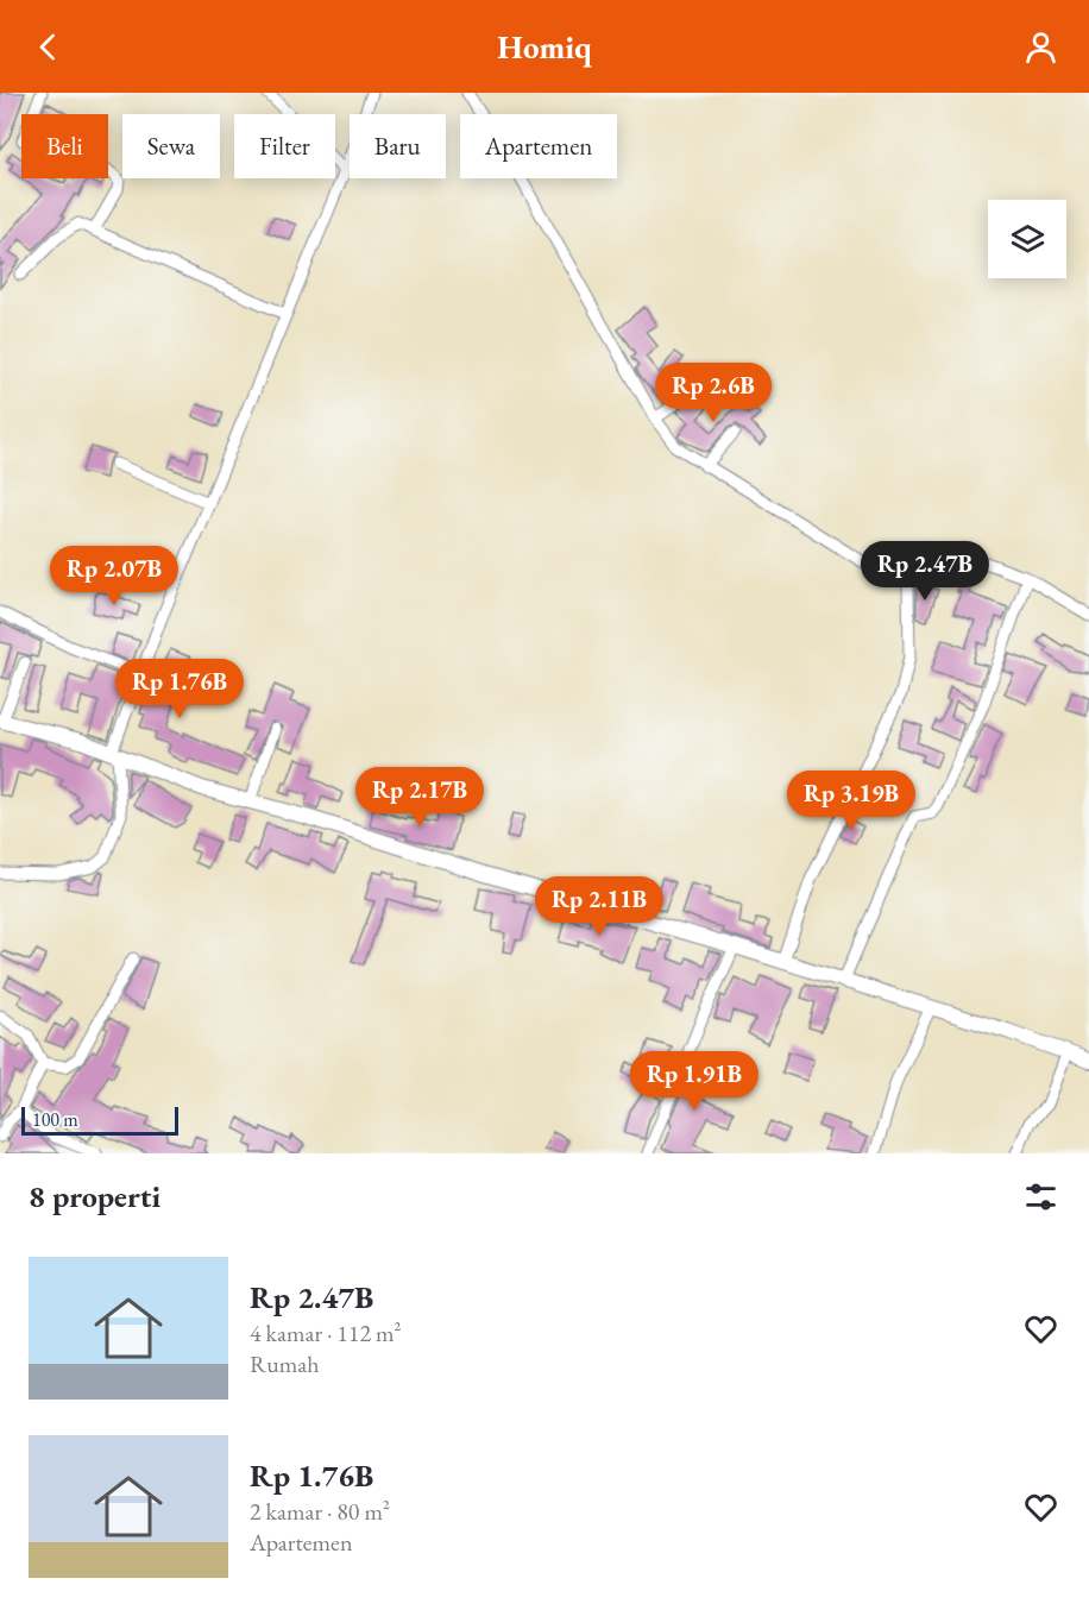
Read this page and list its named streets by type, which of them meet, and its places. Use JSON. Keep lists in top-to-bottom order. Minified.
{"scale_bar":"100 m","page":{"header":"Homiq","chip":["Beli","Sewa","Filter","Baru","Apartemen"],"price":["Rp 2.6B","Rp 2.47B","Rp 2.07B","Rp 1.76B","Rp 2.17B","Rp 3.19B","Rp 2.11B","Rp 1.91B"],"scale":"100 m","heading":"8 properti","list":[{"name":"Rp 2.47B","note":"4 kamar · 112 m² · Rumah"},{"name":"Rp 1.76B","note":"2 kamar · 80 m² · Apartemen"}]}}
